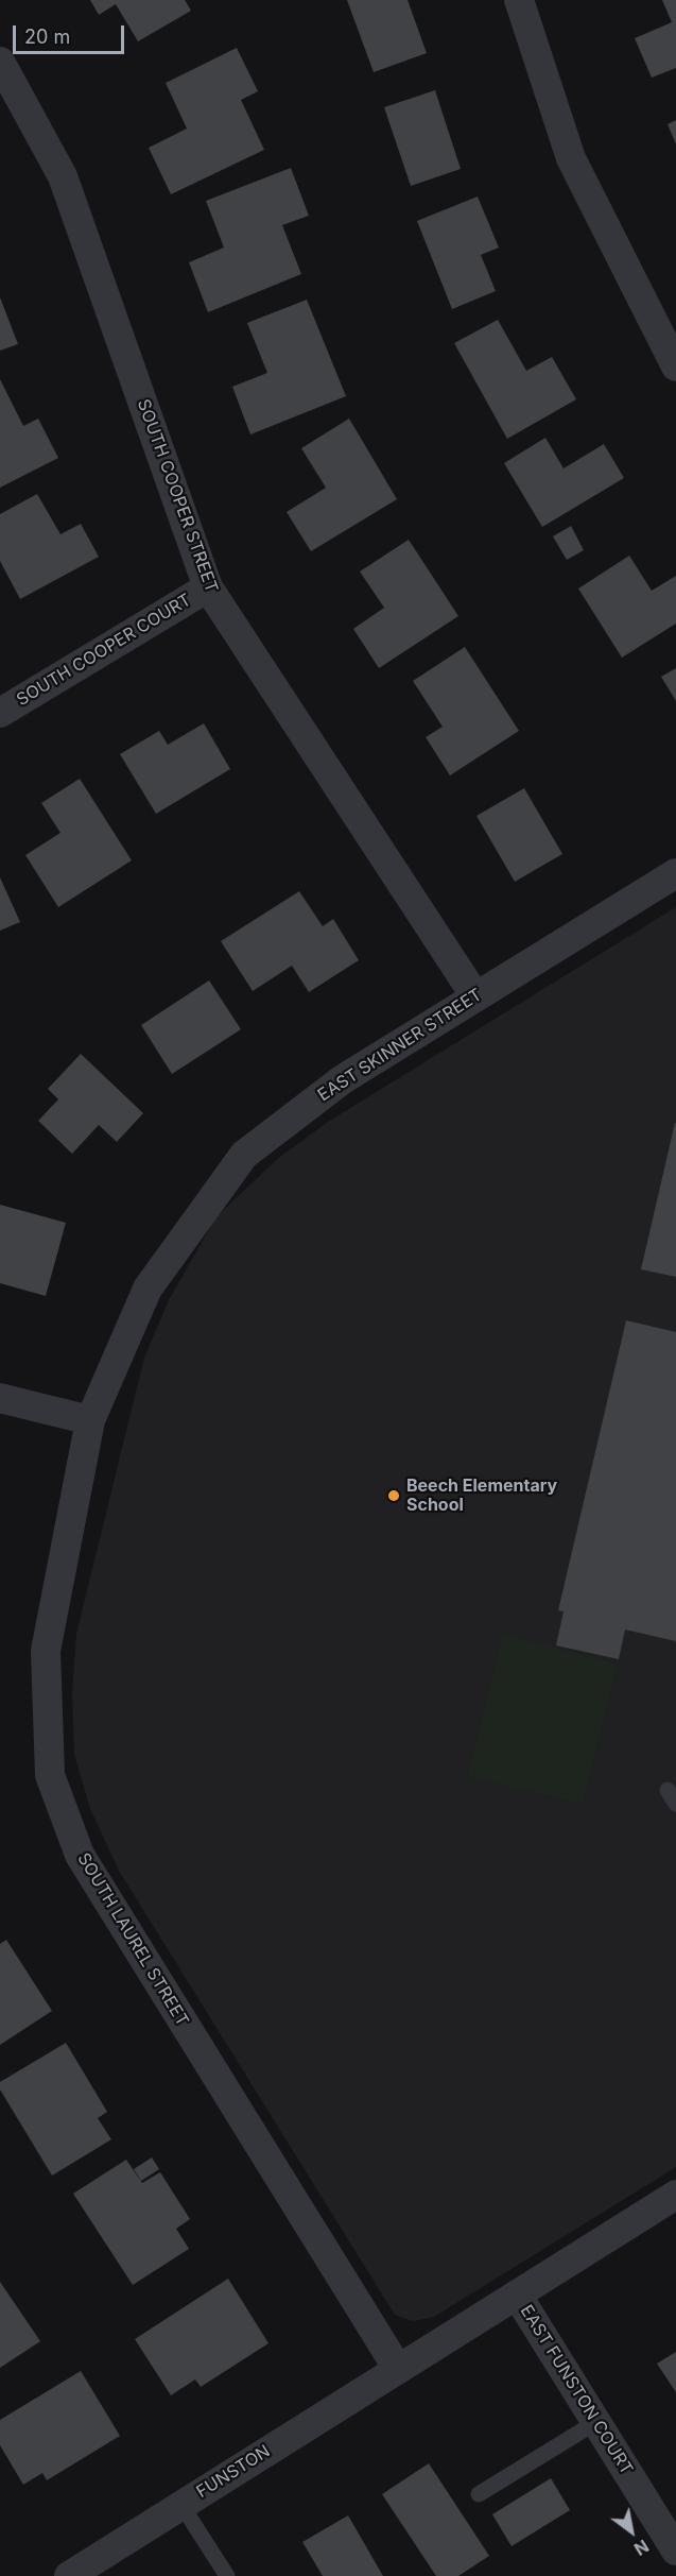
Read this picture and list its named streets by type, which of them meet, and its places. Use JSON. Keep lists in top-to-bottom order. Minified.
{"streets":{"street":["SOUTH COOPER STREET","SOUTH COOPER COURT","EAST SKINNER STREET","SOUTH LAUREL STREET","EAST FUNSTON COURT","FUNSTON"]},"crossings":[["SOUTH COOPER STREET","SOUTH COOPER COURT"],["SOUTH COOPER STREET","EAST SKINNER STREET"],["EAST SKINNER STREET","SOUTH LAUREL STREET"],["SOUTH LAUREL STREET","FUNSTON"],["EAST FUNSTON COURT","FUNSTON"]],"places":["Beech Elementary School"],"scale_bar":"20 m","north":"bottom right"}
